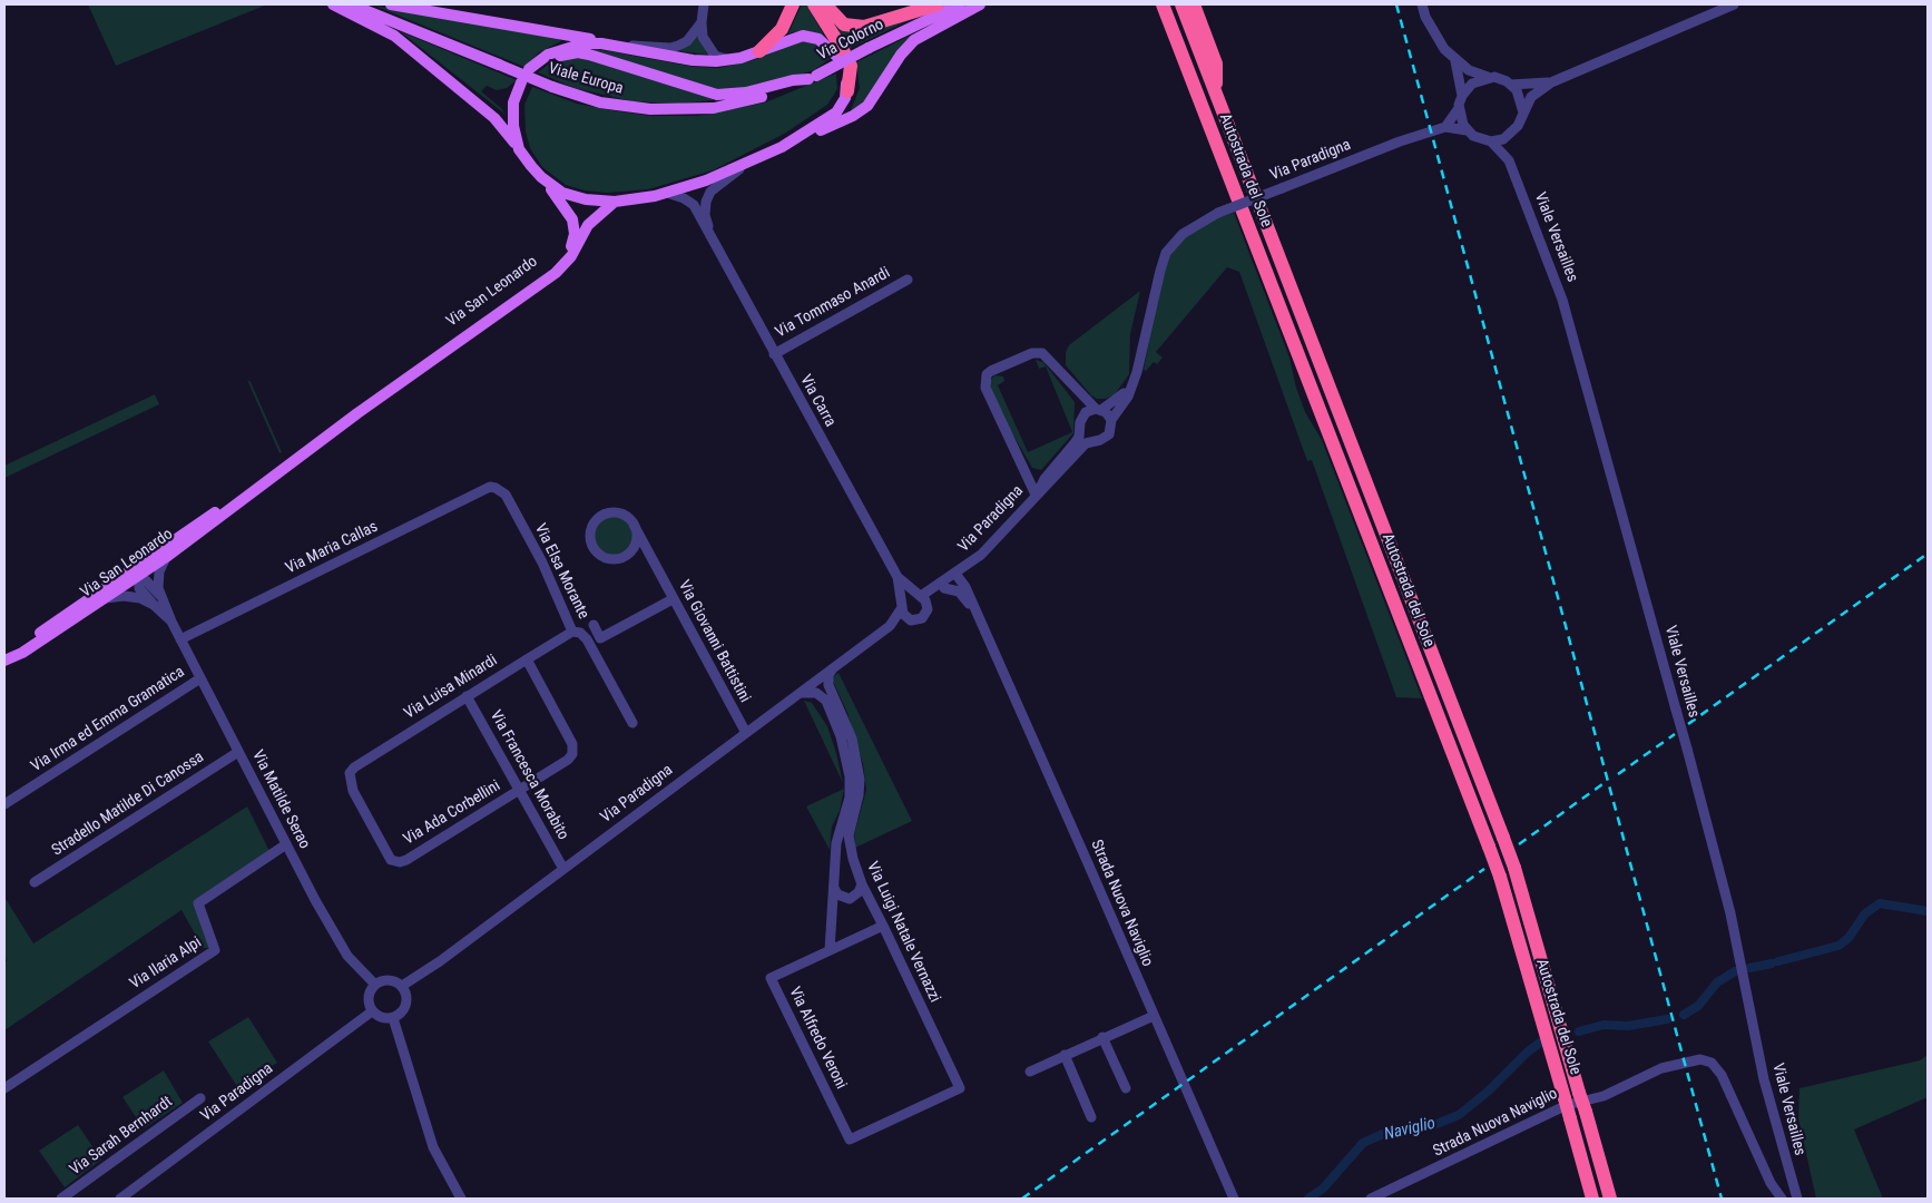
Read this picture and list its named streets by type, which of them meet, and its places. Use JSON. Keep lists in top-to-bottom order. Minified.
{"streets":{"highway":["Autostrada del Sole"],"main road":["Via Colorno","Viale Europa","Via San Leonardo"],"street":["Via Paradigna","Viale Versailles","Via Tommaso Anardi","Via Carra","Via Maria Callas","Via Elsa Morante","Via Giovanni Battistini","Via Luisa Minardi","Via Irma ed Emma Gramatica","Via Francesca Morabito","Via Matilde Serao","Stradello Matilde Di Canossa","Via Ada Corbellini","Strada Nuova Naviglio","Via Luigi Natale Vernazzi","Via Ilaria Alpi","Via Alfredo Veroni","Via Sarah Bernhardt"]},"crossings":[["Via Colorno","Viale Europa"],["Via Paradigna","Viale Versailles"],["Via Paradigna","Via Giovanni Battistini"],["Via Paradigna","Via Francesca Morabito"],["Via Paradigna","Via Matilde Serao"],["Via Paradigna","Strada Nuova Naviglio"],["Via Paradigna","Via Luigi Natale Vernazzi"],["Via San Leonardo","Via Matilde Serao"],["Via Tommaso Anardi","Via Carra"],["Via Maria Callas","Via Elsa Morante"],["Via Maria Callas","Via Matilde Serao"],["Via Elsa Morante","Via Luisa Minardi"],["Via Luisa Minardi","Via Francesca Morabito"],["Via Luisa Minardi","Via Ada Corbellini"],["Via Irma ed Emma Gramatica","Via Matilde Serao"],["Via Francesca Morabito","Via Ada Corbellini"],["Via Matilde Serao","Stradello Matilde Di Canossa"],["Via Matilde Serao","Via Ilaria Alpi"],["Via Luigi Natale Vernazzi","Via Alfredo Veroni"]],"water":["Naviglio"]}
